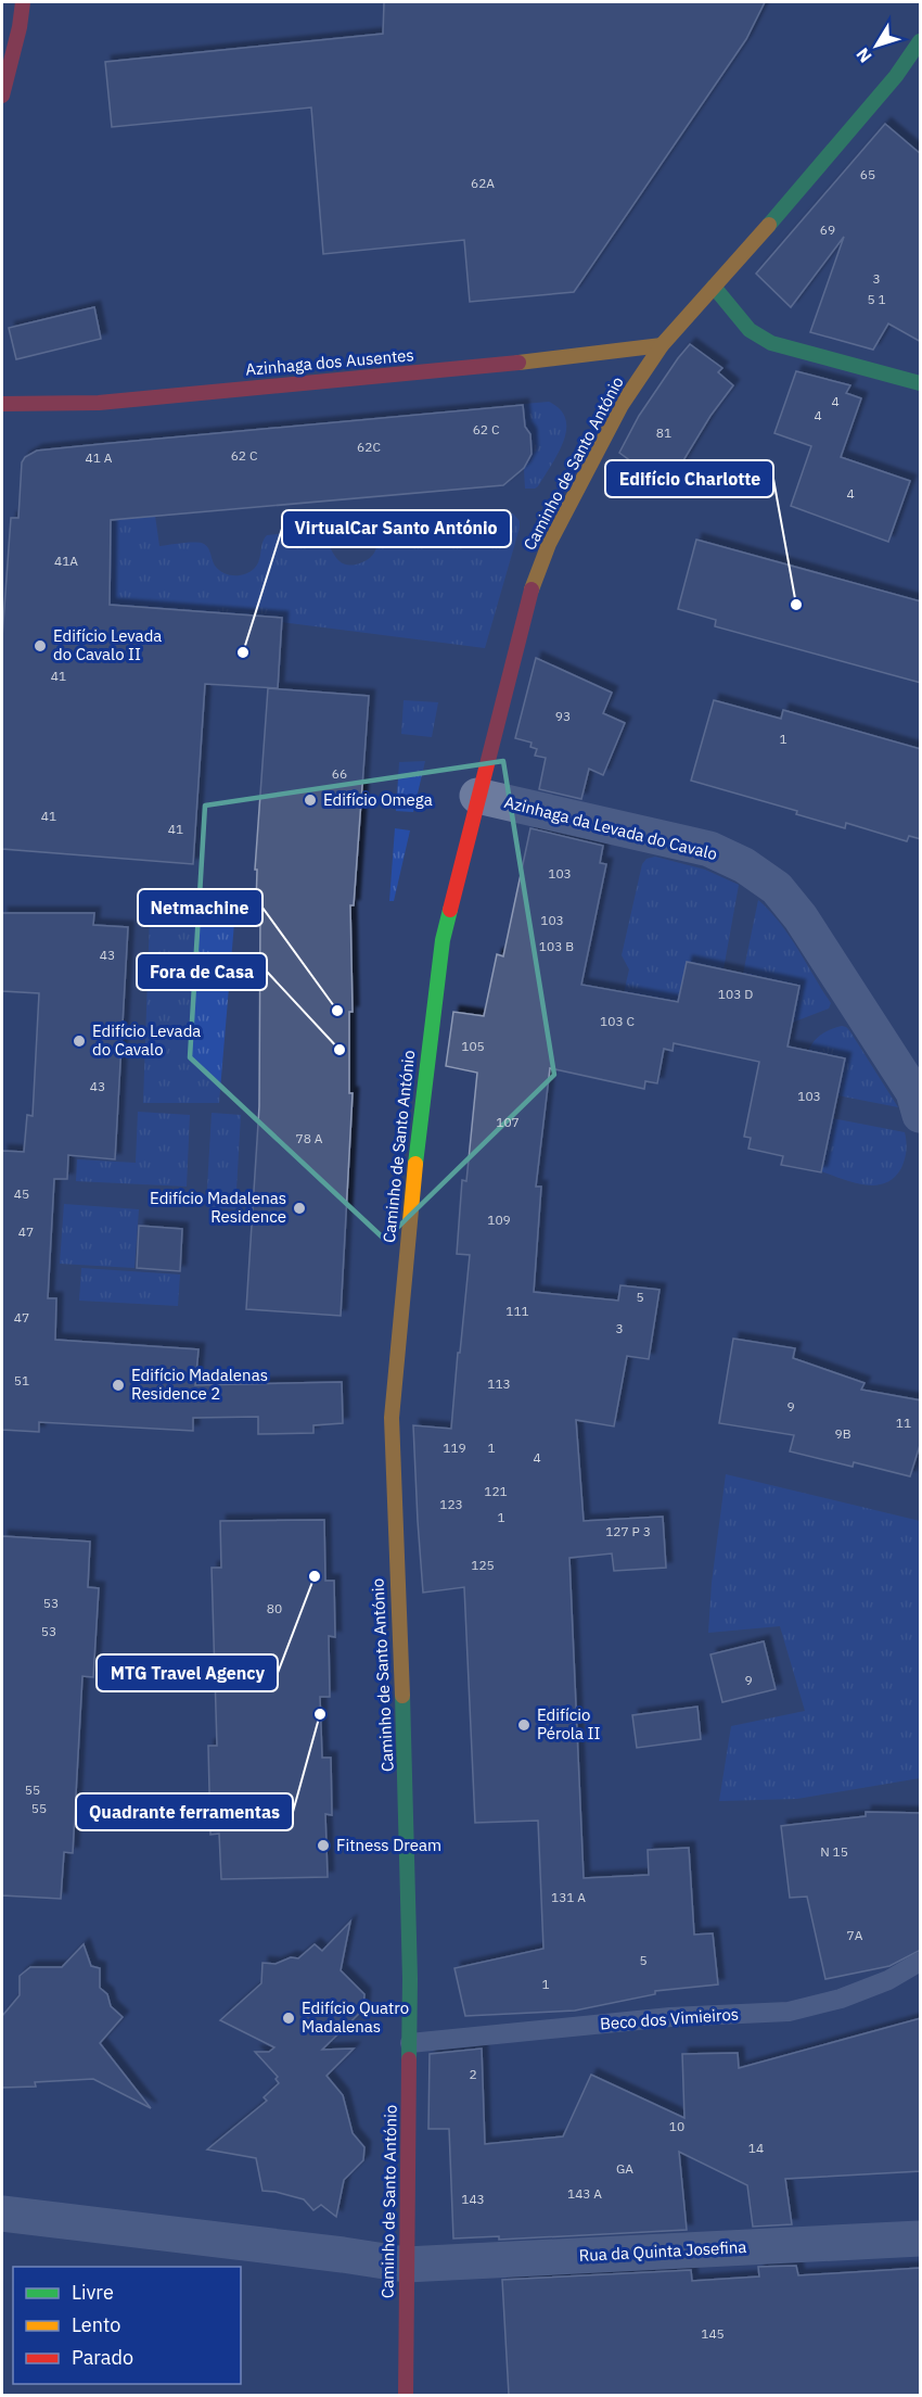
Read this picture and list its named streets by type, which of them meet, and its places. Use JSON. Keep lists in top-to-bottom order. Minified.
{"streets":{"street":["Azinhaga dos Ausentes","Caminho de Santo António","Azinhaga da Levada do Cavalo","Rua da Quinta Josefina"],"lane":["Beco dos Vimieiros"]},"crossings":[["Azinhaga dos Ausentes","Caminho de Santo António"],["Caminho de Santo António","Azinhaga da Levada do Cavalo"],["Caminho de Santo António","Beco dos Vimieiros"],["Caminho de Santo António","Rua da Quinta Josefina"]],"places":["Edifício Charlotte","Edifício Levada do Cavalo II","VirtualCar Santo António","Edifício Omega","Netmachine","Edifício Levada do Cavalo","Fora de Casa","Edifício Madalenas Residence","Edifício Madalenas Residence 2","MTG Travel Agency","Quadrante ferramentas","Edifício Pérola II","Fitness Dream","Edifício Quatro Madalenas"],"house_numbers":["65","62A","69","3","5 1","4","4","62 C","81","62C","62 C","41 A","4","41A","41","93","1","66","41","41","103","103","103 B","43","103 D","103 C","105","43","103","107","78 A","45","109","47","5","111","47","3","51","113","9","11","9B","119","1","4","121","123","1","127 P 3","125","53","80","53","9","55","55","N 15","131 A","7A","5","1","2","10","14","GA","143 A","143","145"],"legend":["Livre","Lento","Parado"],"north":"bottom left"}
